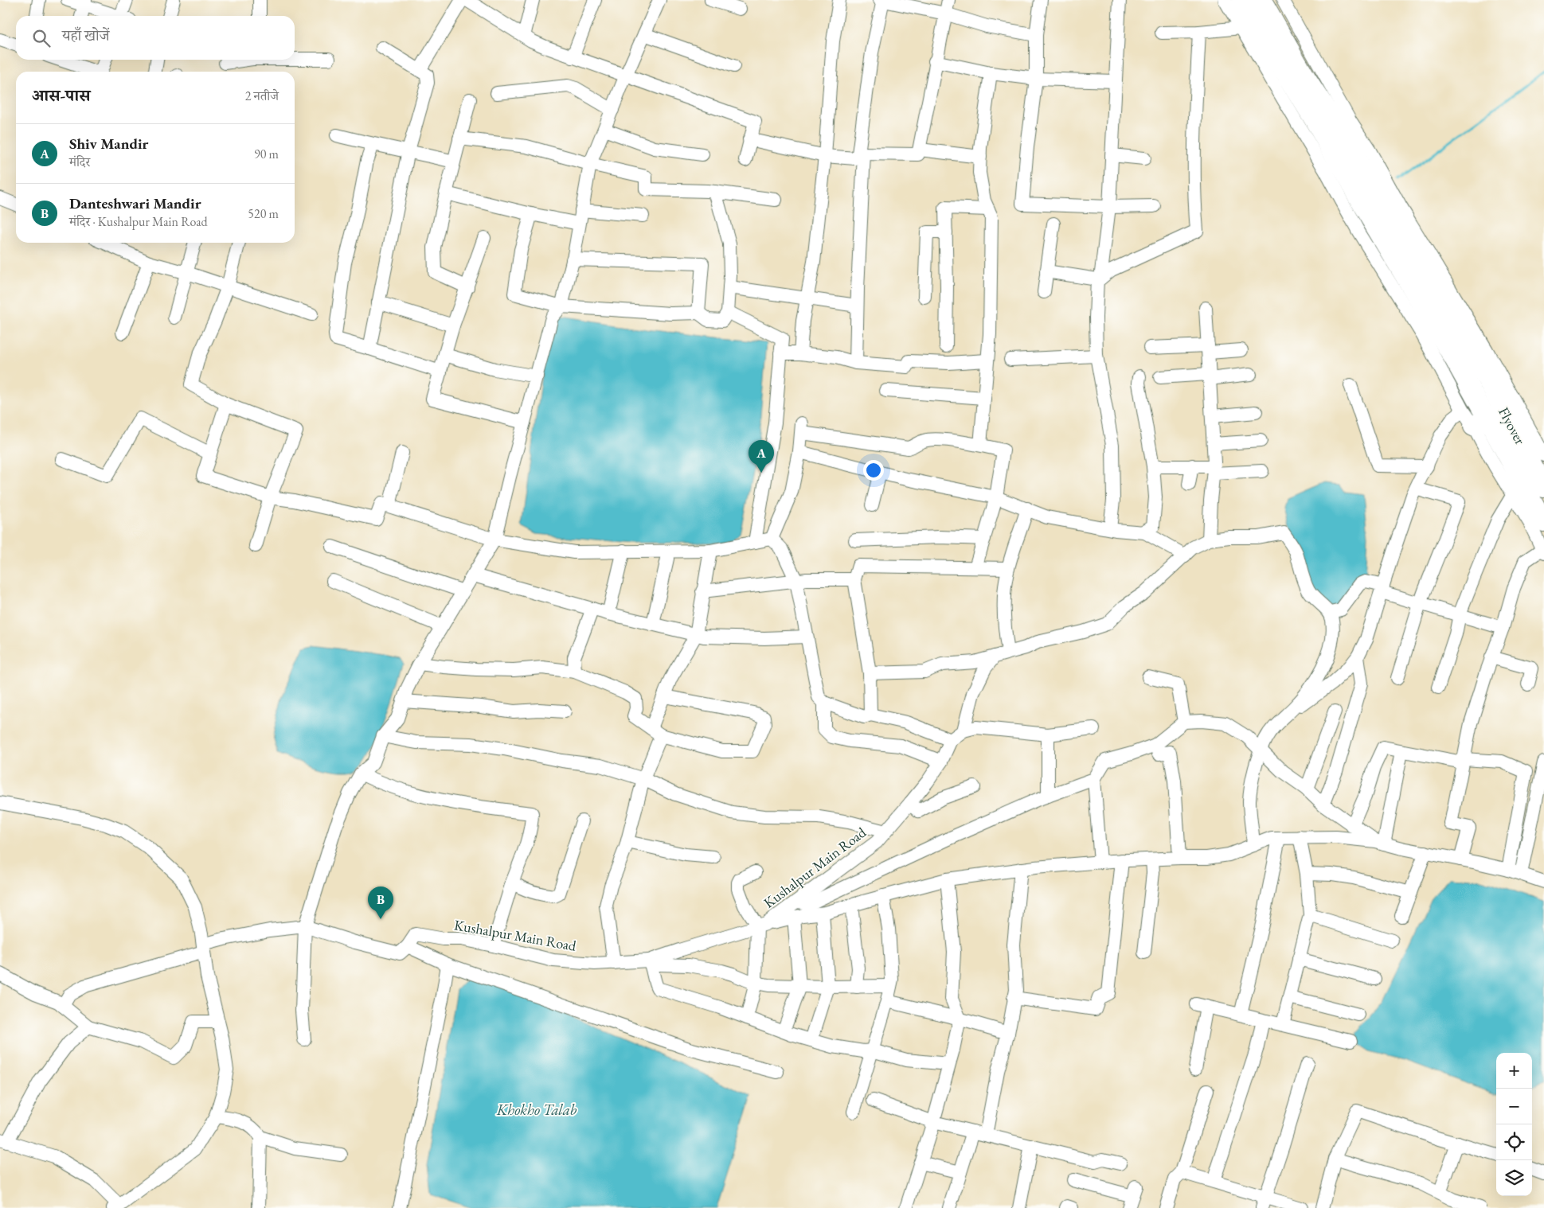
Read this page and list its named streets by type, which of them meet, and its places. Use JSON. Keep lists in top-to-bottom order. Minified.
{"streets":{"highway":["Flyover"],"street":["Kushalpur Main Road"]},"water":["Khokho Talab"],"page":{"search":"यहाँ खोजें","heading":["आस-पास","2 नतीजे"],"list":[{"mark":"A","name":"Shiv Mandir","note":"मंदिर","value":"90 m"},{"mark":"B","name":"Danteshwari Mandir","note":"मंदिर · Kushalpur Main Road","value":"520 m"}],"pins":["A","B"],"map_buttons":["+","−"]}}
